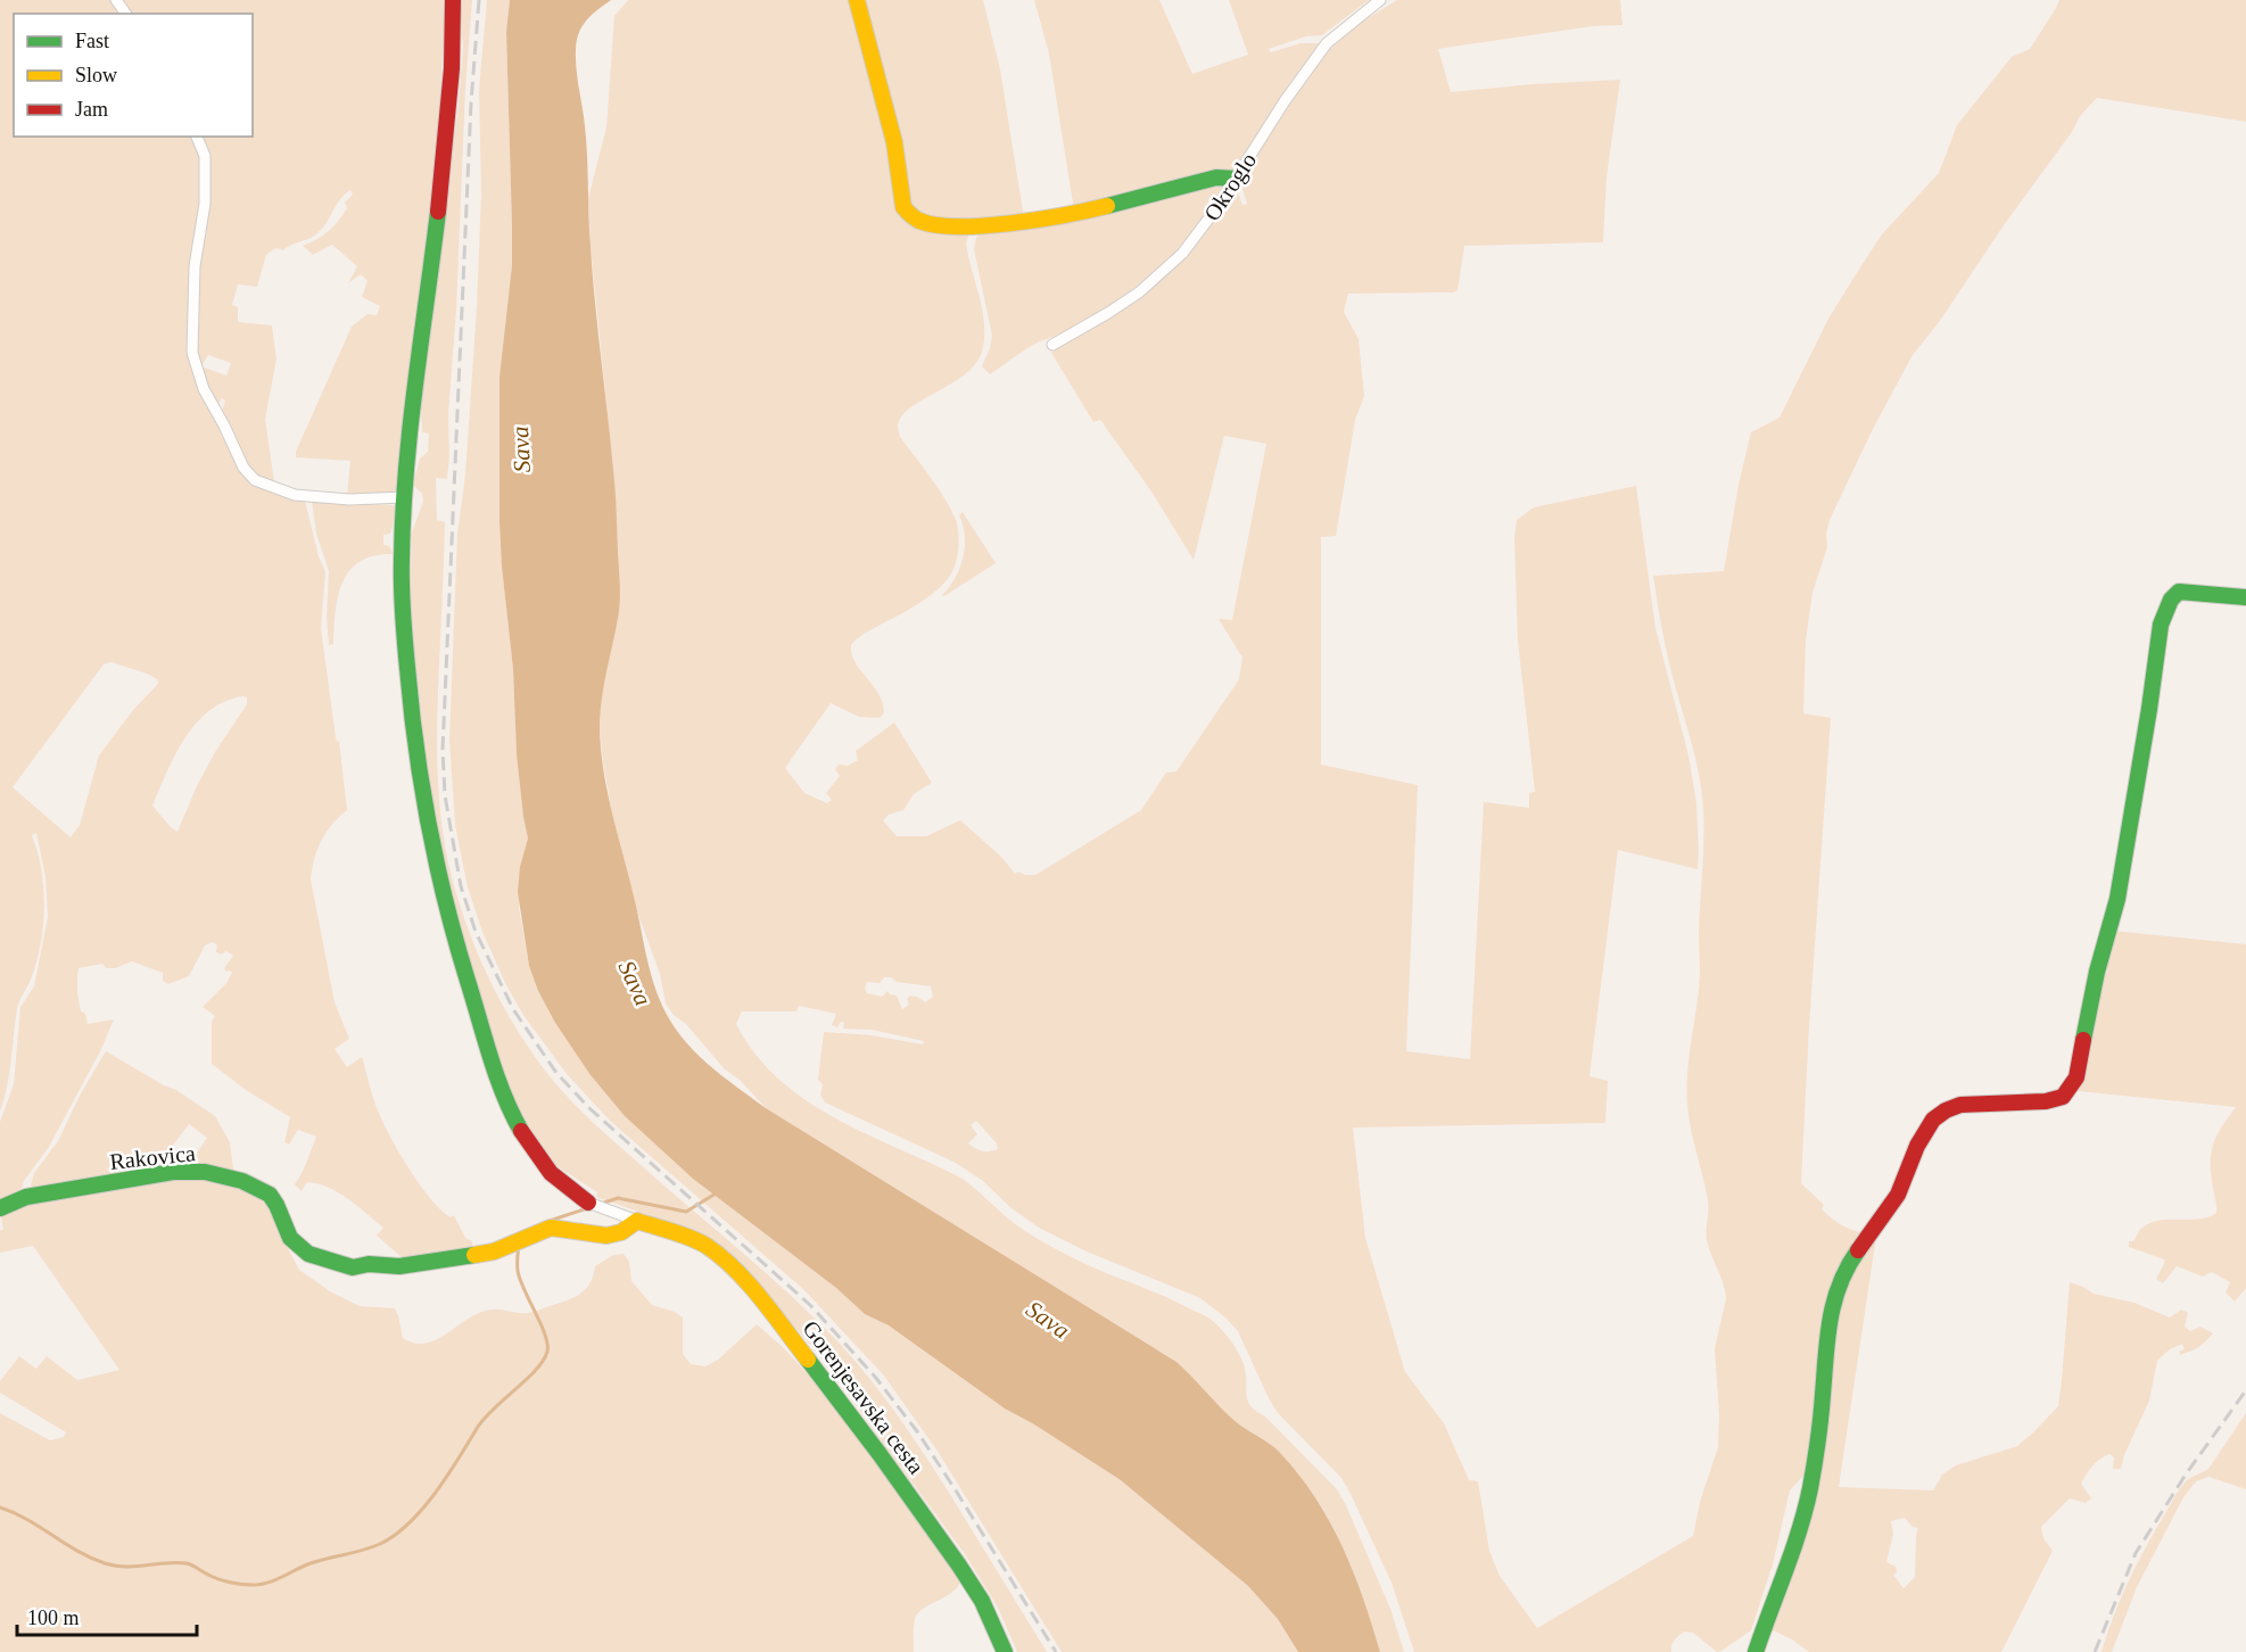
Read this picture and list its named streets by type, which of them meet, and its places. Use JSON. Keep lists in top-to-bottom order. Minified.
{"streets":{"street":["Okroglo","Rakovica","Gorenjesavska cesta"]},"crossings":[["Rakovica","Gorenjesavska cesta"]],"water":["Sava"],"legend":["Fast","Slow","Jam"],"scale_bar":"100 m"}
